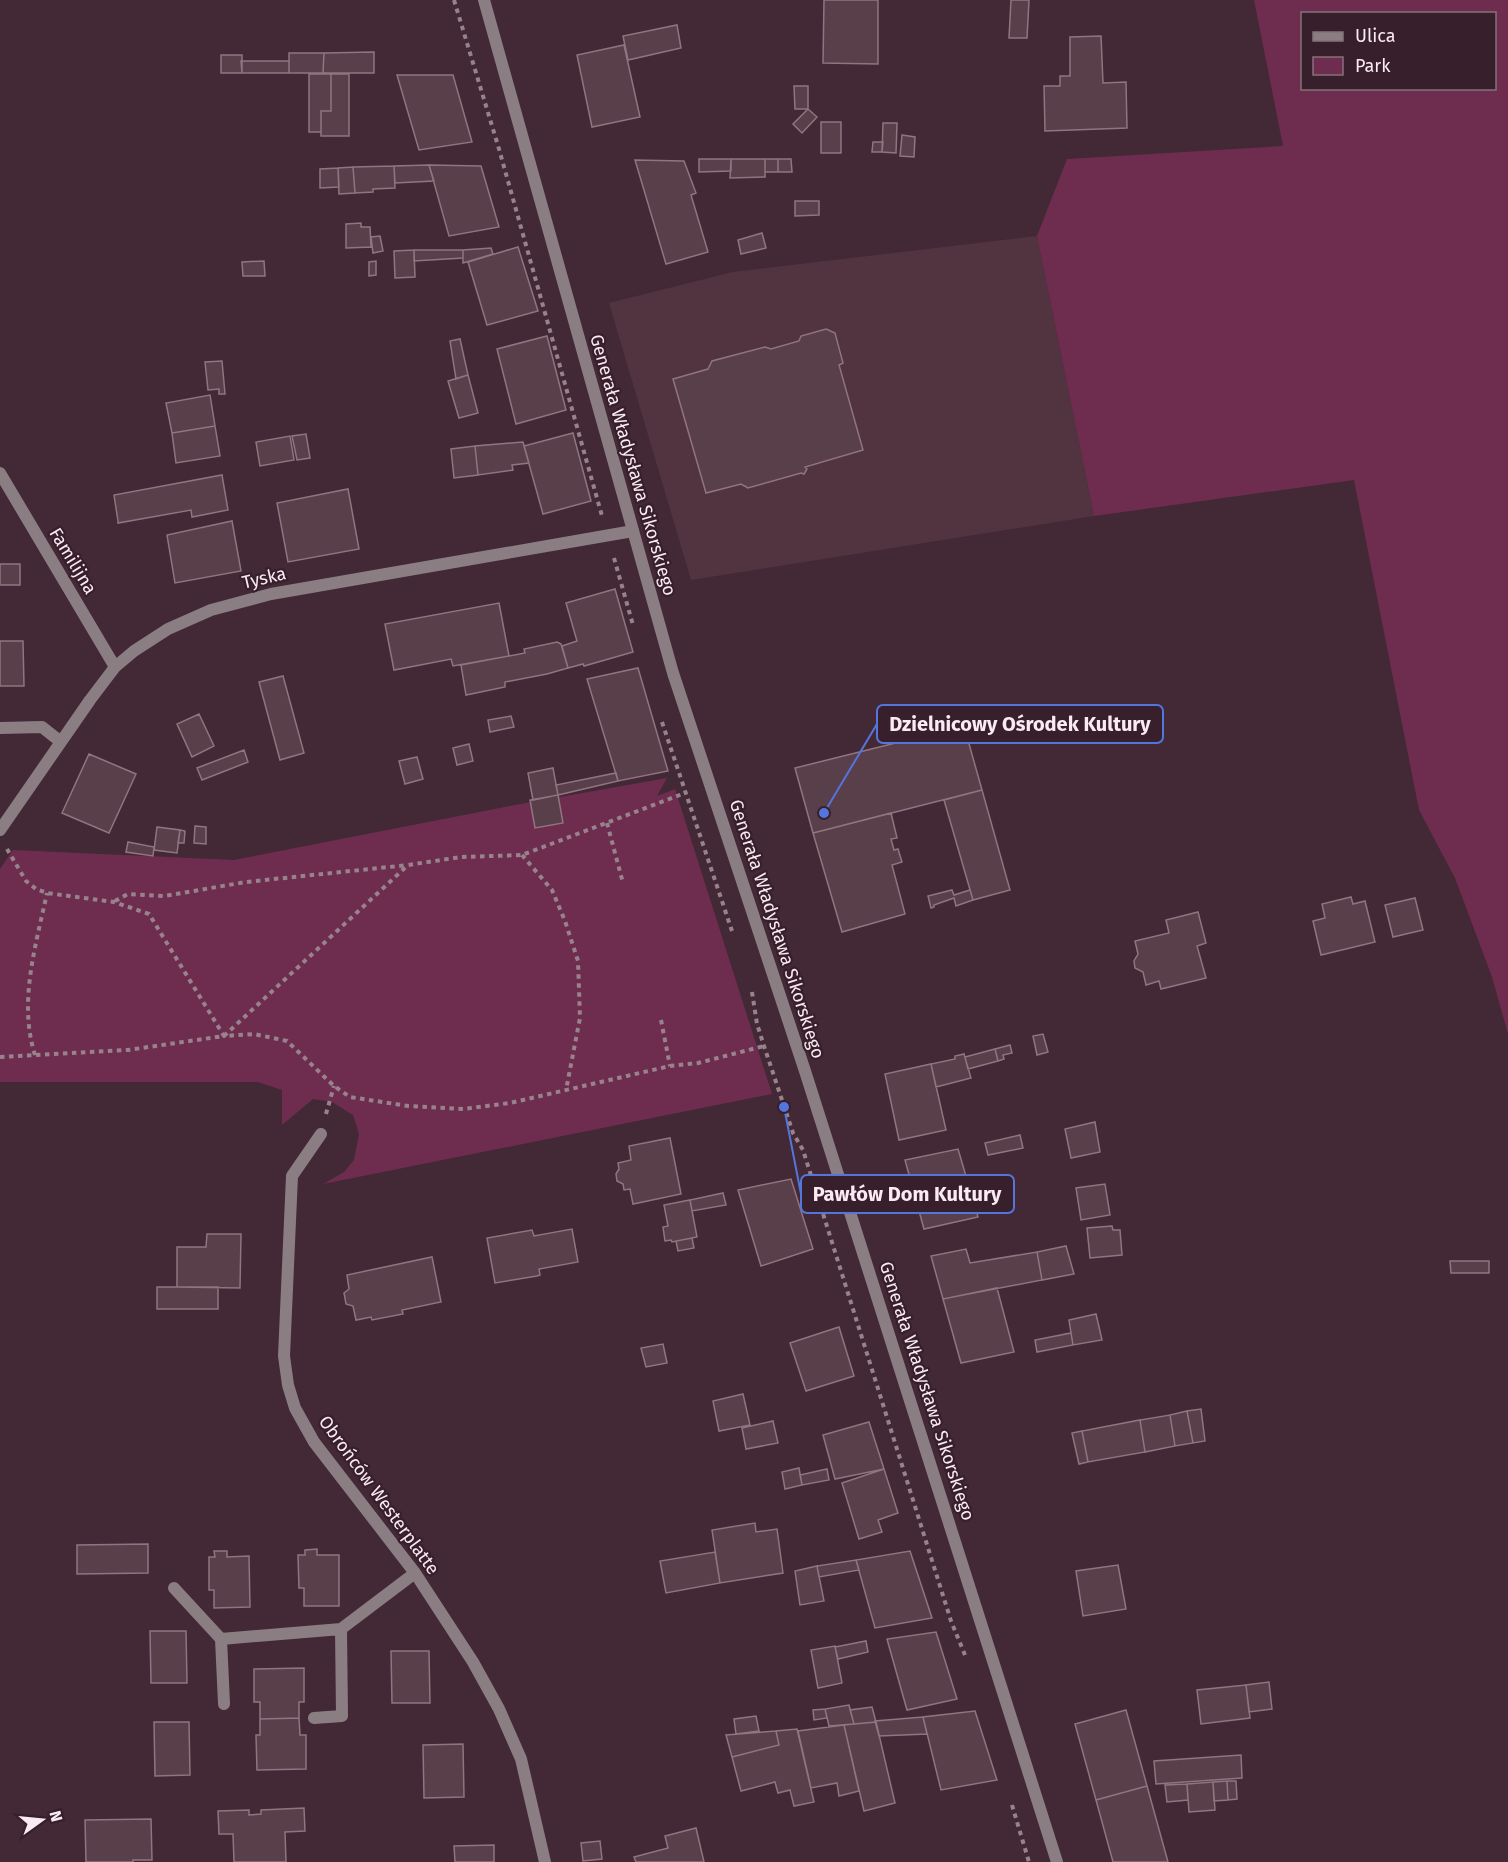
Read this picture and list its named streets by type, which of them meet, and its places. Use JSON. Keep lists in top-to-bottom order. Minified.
{"streets":{"street":["Generała Władysława Sikorskiego","Familijna","Tyska","Obrońców Westerplatte"]},"crossings":[["Generała Władysława Sikorskiego","Tyska"],["Familijna","Tyska"]],"places":["Dzielnicowy Ośrodek Kultury","Pawłów Dom Kultury"],"legend":["Ulica","Park"],"north":"right"}
